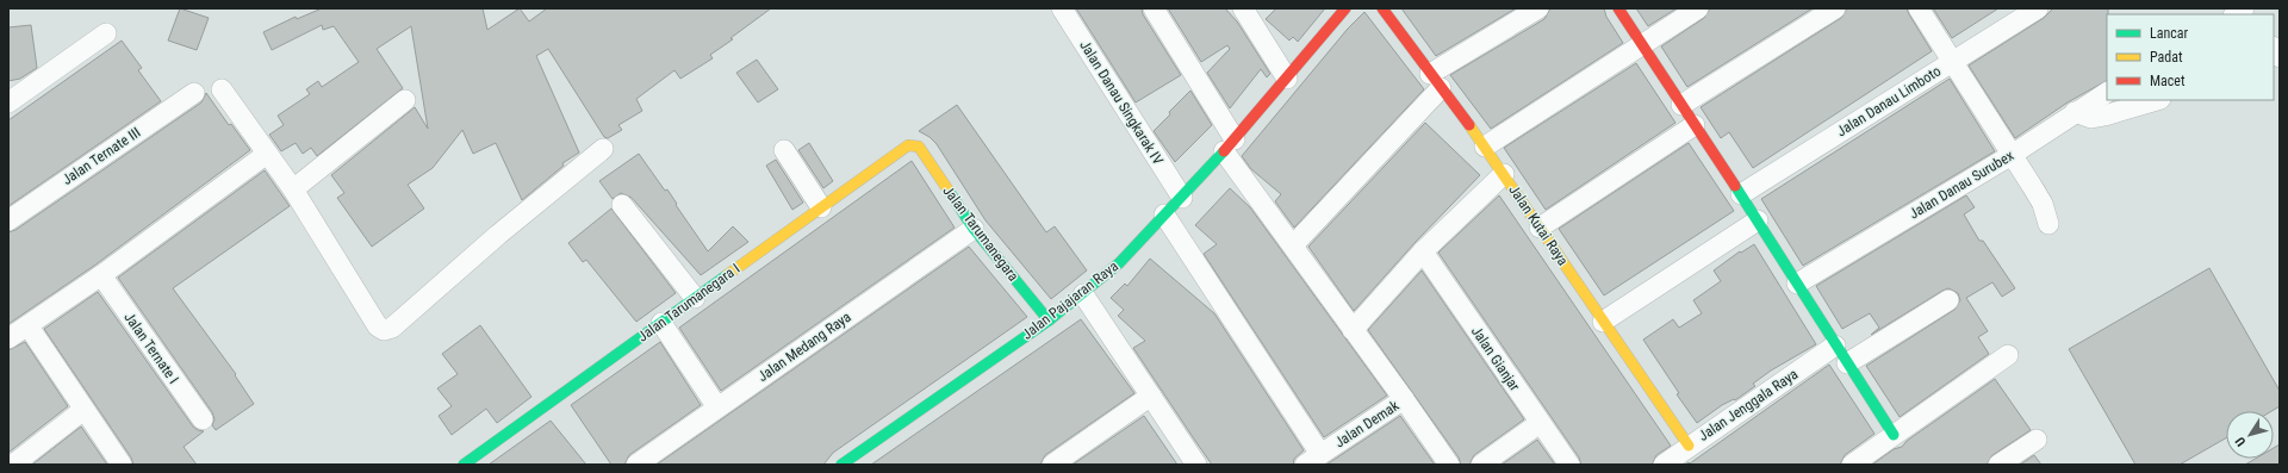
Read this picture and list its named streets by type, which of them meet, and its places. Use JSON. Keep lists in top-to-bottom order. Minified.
{"streets":{"street":["Jalan Danau Limboto","Jalan Danau Singkarak IV","Jalan Ternate III","Jalan Danau Surubex","Jalan Kutai Raya","Jalan Tarumanegara","Jalan Pajajaran Raya","Jalan Tarumanegara I","Jalan Medang Raya","Jalan Ternate I","Jalan Gianjar","Jalan Jenggala Raya","Jalan Demak"]},"crossings":[["Jalan Danau Singkarak IV","Jalan Pajajaran Raya"],["Jalan Kutai Raya","Jalan Jenggala Raya"],["Jalan Tarumanegara","Jalan Pajajaran Raya"],["Jalan Tarumanegara","Jalan Tarumanegara I"],["Jalan Tarumanegara","Jalan Medang Raya"]],"legend":["Lancar","Padat","Macet"],"north":"bottom left"}
